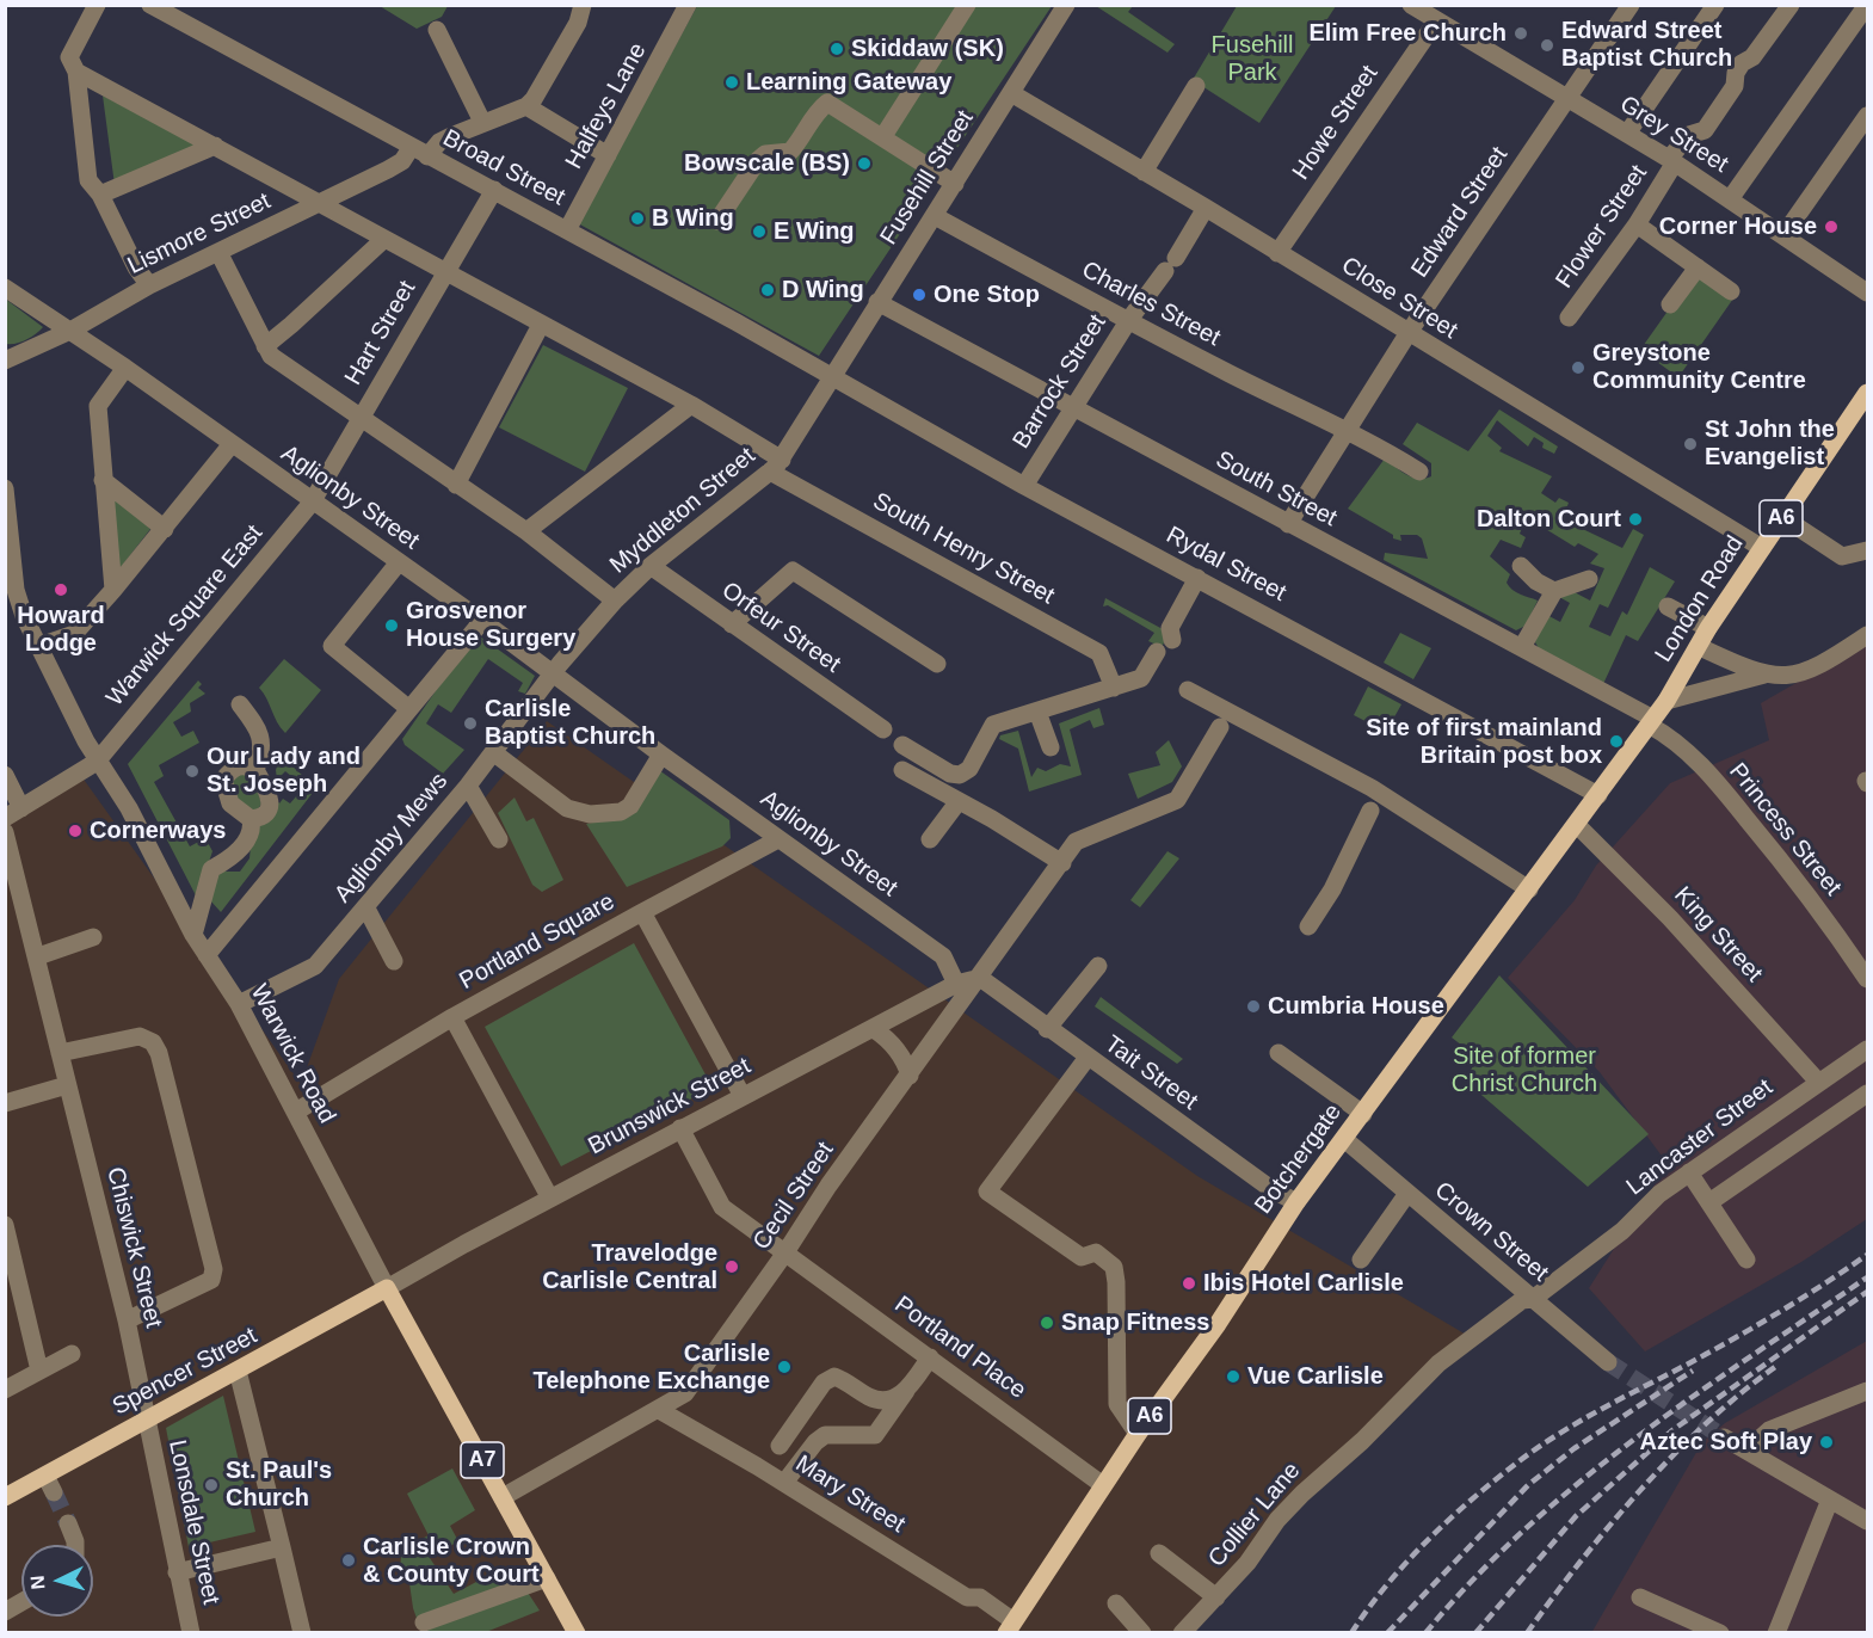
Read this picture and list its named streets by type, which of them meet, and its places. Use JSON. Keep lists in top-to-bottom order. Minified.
{"streets":{"main road":["A6","London Road","Warwick Road","Botchergate","Spencer Street","A7"],"street":["Halfeys Lane","Howe Street","Grey Street","Broad Street","Fusehill Street","Edward Street","Flower Street","Lismore Street","Close Street","Charles Street","Hart Street","Barrock Street","South Street","Aglionby Street","Myddleton Street","South Henry Street","Rydal Street","Warwick Square East","Orfeur Street","Princess Street","Aglionby Mews","King Street","Portland Square","Tait Street","Brunswick Street","Lancaster Street","Cecil Street","Crown Street","Chiswick Street","Portland Place","Mary Street","Collier Lane","Lonsdale Street"]},"crossings":[["Halfeys Lane","Broad Street"],["Howe Street","Grey Street"],["Howe Street","Close Street"],["Grey Street","Edward Street"],["Grey Street","Flower Street"],["Broad Street","Fusehill Street"],["Broad Street","Lismore Street"],["Broad Street","Hart Street"],["Broad Street","Myddleton Street"],["Broad Street","Rydal Street"],["Fusehill Street","Close Street"],["Fusehill Street","Charles Street"],["Fusehill Street","South Street"],["Fusehill Street","Myddleton Street"],["Fusehill Street","Rydal Street"],["Edward Street","Close Street"],["Edward Street","Charles Street"],["Edward Street","South Street"],["Lismore Street","Aglionby Street"],["Lismore Street","South Henry Street"],["Close Street","Barrock Street"],["Close Street","London Road"],["Charles Street","Barrock Street"],["Hart Street","Aglionby Street"],["Hart Street","South Henry Street"],["Hart Street","Warwick Square East"],["Barrock Street","South Street"],["Barrock Street","Rydal Street"],["South Street","London Road"],["South Street","Princess Street"],["South Street","Botchergate"],["Aglionby Street","Myddleton Street"],["Aglionby Street","Warwick Square East"],["Aglionby Street","Aglionby Mews"],["Aglionby Street","Brunswick Street"],["Myddleton Street","South Henry Street"],["Myddleton Street","Rydal Street"],["Myddleton Street","Orfeur Street"],["Myddleton Street","Aglionby Mews"],["Rydal Street","Botchergate"],["London Road","Princess Street"],["London Road","Botchergate"],["Warwick Square East","Warwick Road"],["Princess Street","Botchergate"],["Aglionby Mews","Warwick Road"],["King Street","Lancaster Street"],["King Street","Botchergate"],["Portland Square","Brunswick Street"],["Warwick Road","Brunswick Street"],["Warwick Road","Cecil Street"],["Warwick Road","Spencer Street"],["Tait Street","Brunswick Street"],["Tait Street","Botchergate"],["Tait Street","Cecil Street"],["Brunswick Street","Cecil Street"],["Brunswick Street","Portland Place"],["Brunswick Street","Spencer Street"],["Lancaster Street","Crown Street"],["Lancaster Street","Collier Lane"],["Botchergate","Crown Street"],["Botchergate","Portland Place"],["Botchergate","Mary Street"],["Cecil Street","Portland Place"],["Cecil Street","Mary Street"],["Crown Street","Collier Lane"],["Chiswick Street","Spencer Street"],["Chiswick Street","Lonsdale Street"],["Spencer Street","Lonsdale Street"]],"parks":["Fusehill Park","Site of former Christ Church"],"places":["Elim Free Church","Edward Street Baptist Church","Skiddaw (SK)","Learning Gateway","Bowscale (BS)","B Wing","Corner House","E Wing","D Wing","One Stop","Greystone Community Centre","St John the Evangelist","Dalton Court","Howard Lodge","Grosvenor House Surgery","Carlisle Baptist Church","Site of first mainland Britain post box","Our Lady and St. Joseph","Cornerways","Cumbria House","Travelodge Carlisle Central","Ibis Hotel Carlisle","Snap Fitness","Carlisle Telephone Exchange","Vue Carlisle","Aztec Soft Play","St. Paul's Church","Carlisle Crown & County Court"],"north":"left"}
